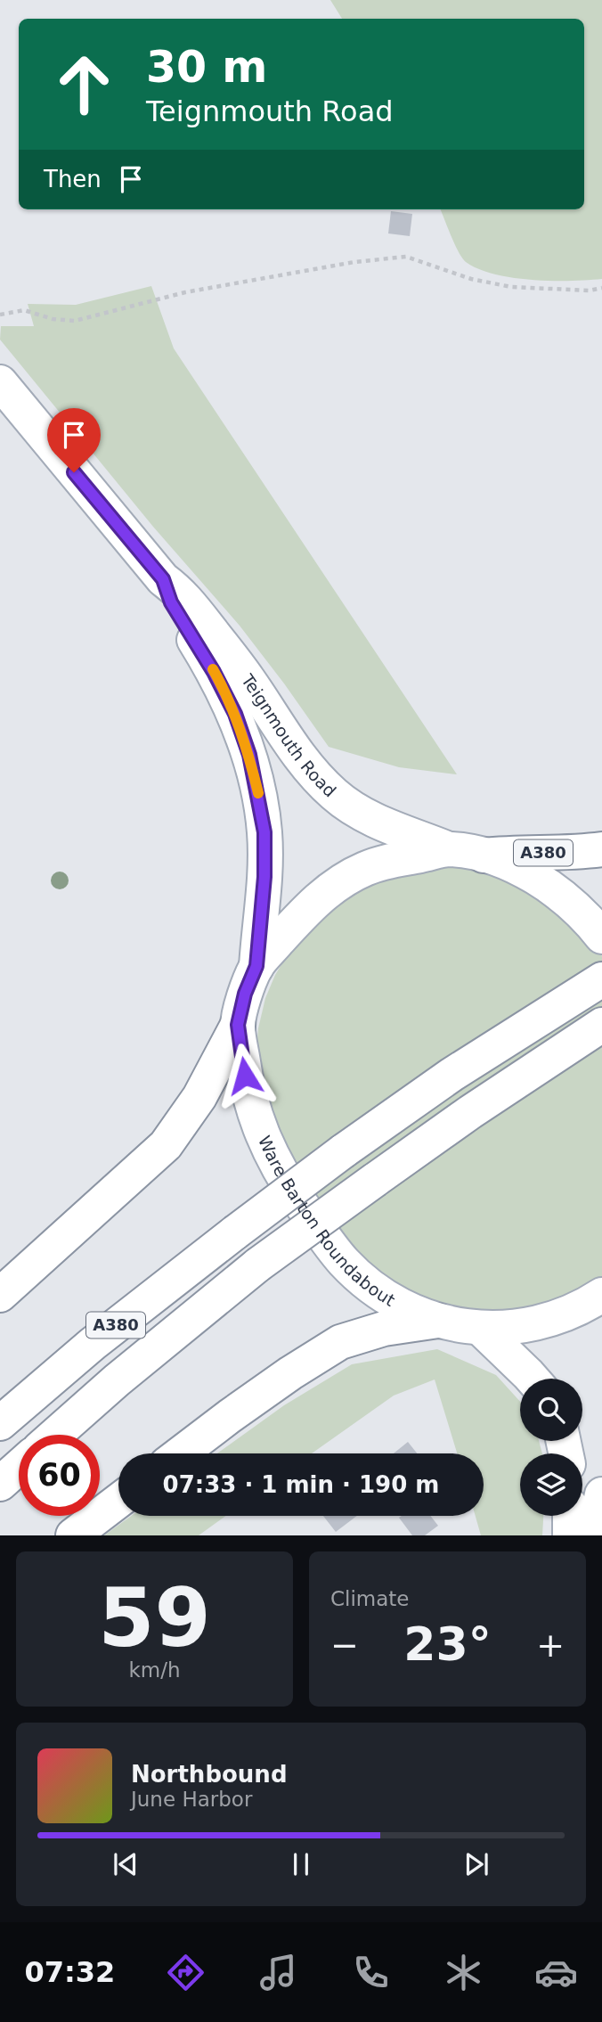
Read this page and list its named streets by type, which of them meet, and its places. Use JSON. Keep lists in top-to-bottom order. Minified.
{"streets":{"main road":["Teignmouth Road","A380","Ware Barton Roundabout"]},"crossings":[["Teignmouth Road","Ware Barton Roundabout"],["A380","Ware Barton Roundabout"]],"page":{"turn":["30 m","Teignmouth Road"],"then":"Then","limit":"60","trip":"07:33 · 1 min · 190 m","tile":[["59","km/h"],"Climate"],"heat":["−","23°","+"],"song":["Northbound","June Harbor"],"tabs":"07:32"}}
